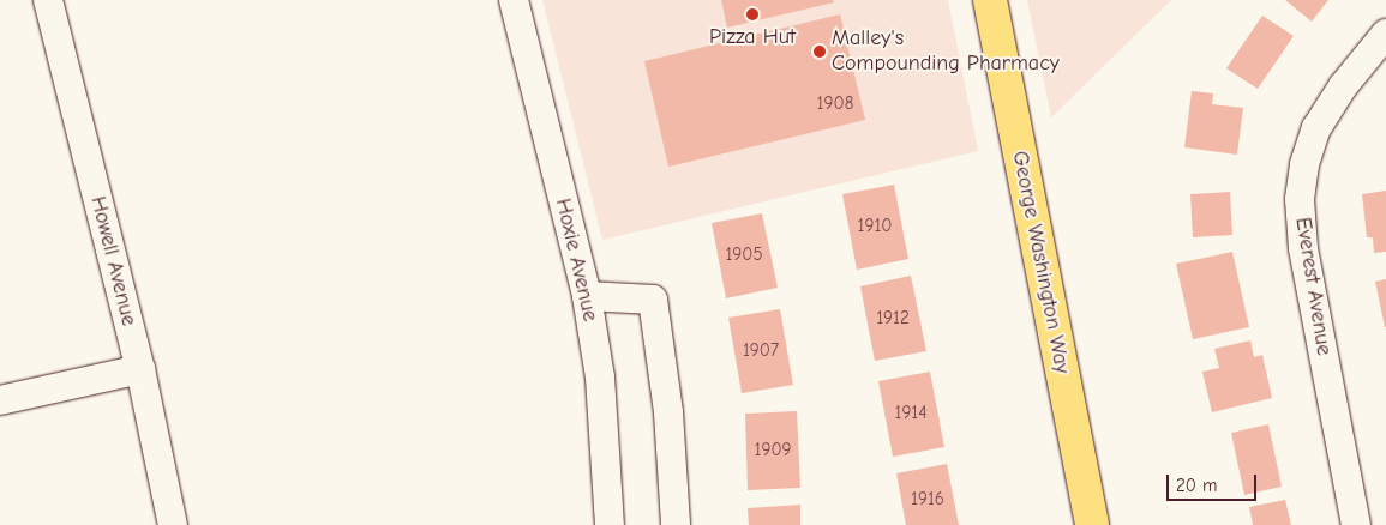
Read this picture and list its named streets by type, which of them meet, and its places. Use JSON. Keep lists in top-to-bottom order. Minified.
{"streets":{"main road":["George Washington Way"],"street":["Hoxie Avenue","Howell Avenue","Everest Avenue"]},"places":["Pizza Hut","Malley's Compounding Pharmacy"],"house_numbers":["1908","1910","1905","1912","1907","1914","1909","1916"],"scale_bar":"20 m"}
